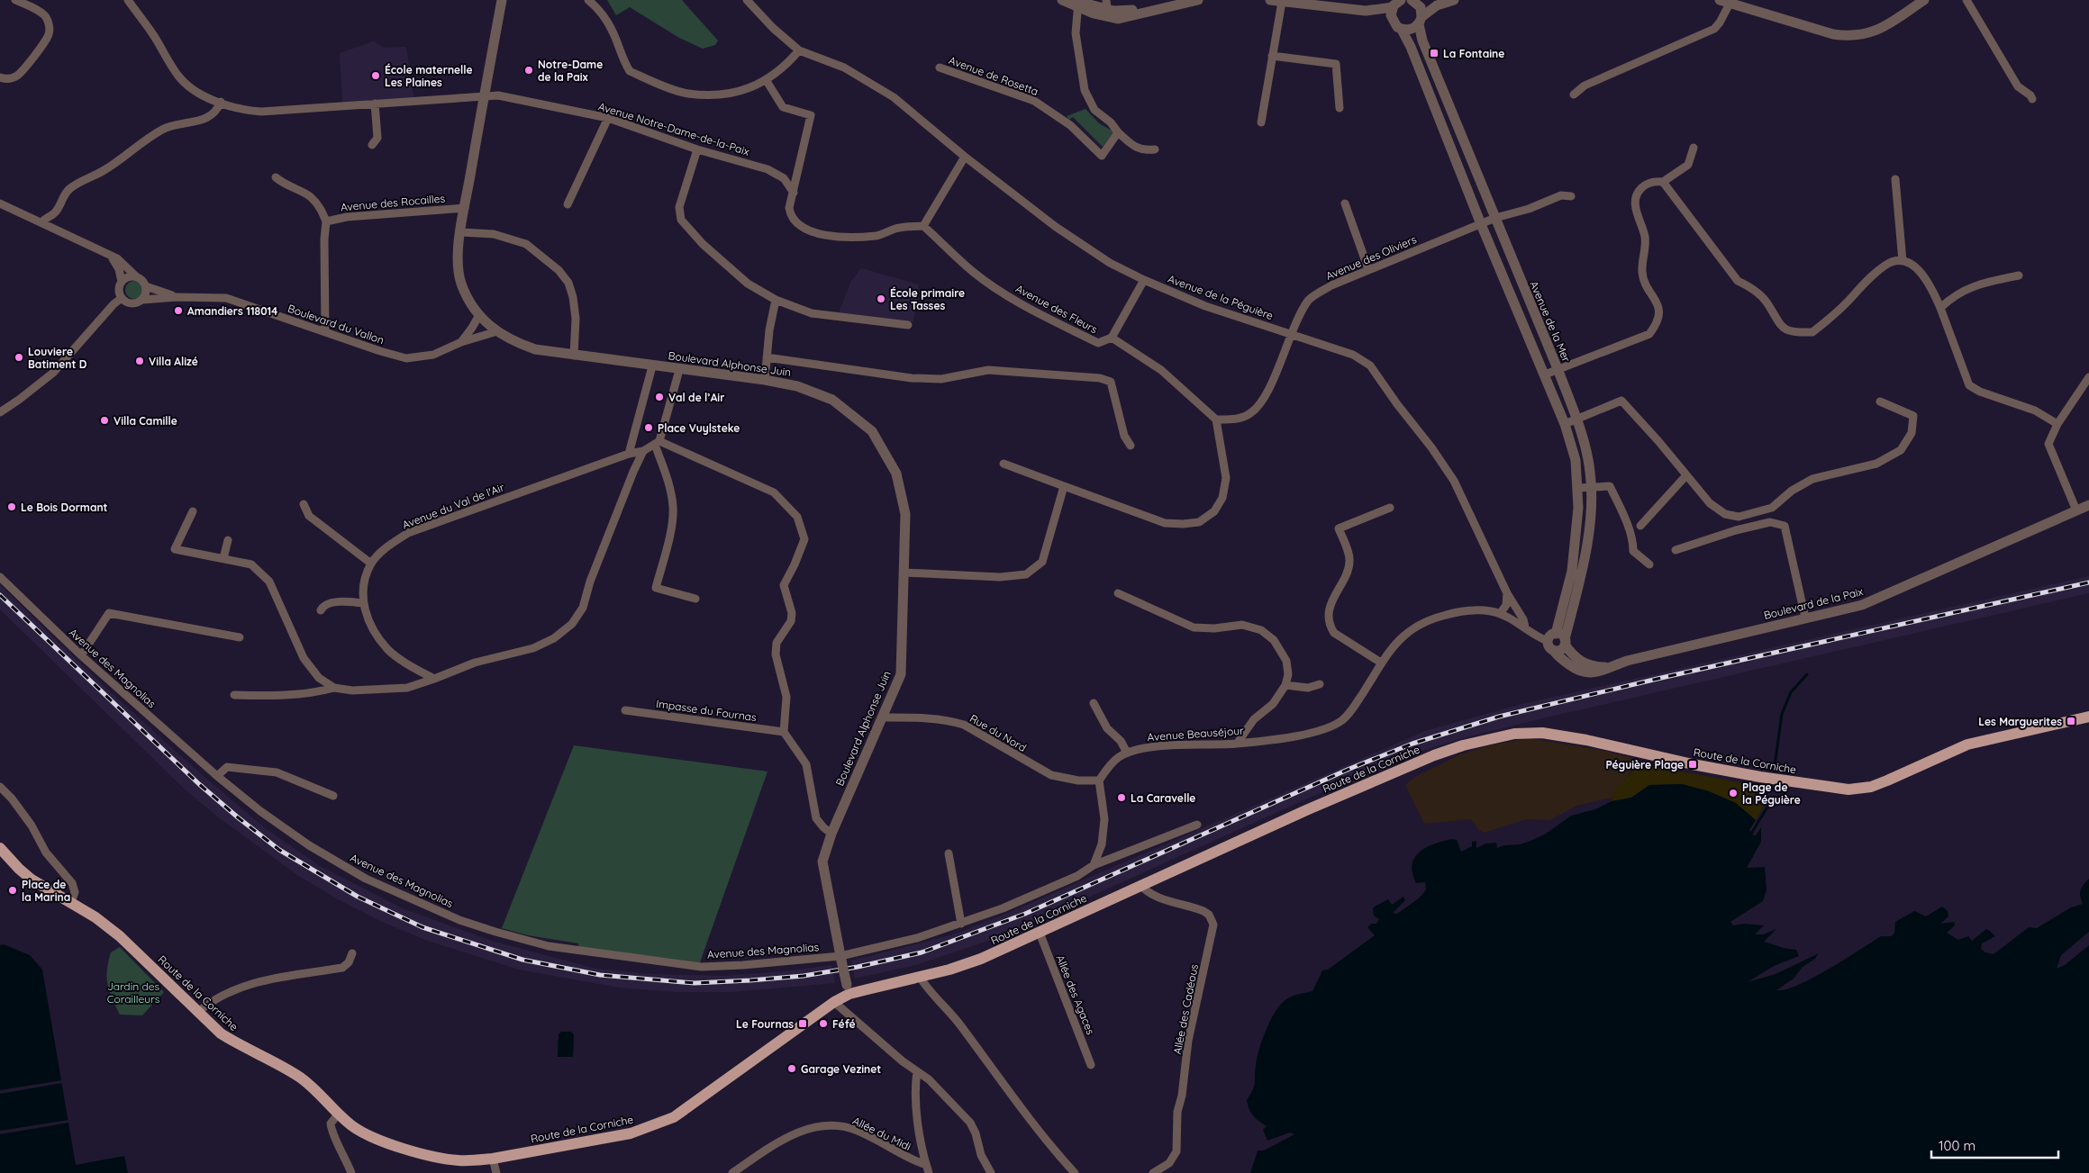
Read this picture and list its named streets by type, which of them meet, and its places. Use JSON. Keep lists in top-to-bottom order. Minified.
{"streets":{"main road":["Route de la Corniche"],"street":["Avenue de Rosetta","Avenue Notre-Dame-de-la-Paix","Avenue des Rocailles","Avenue des Oliviers","Avenue de la Péguière","Avenue des Fleurs","Avenue de la Mer","Boulevard du Vallon","Boulevard Alphonse Juin","Avenue du Val de l'Air","Boulevard de la Paix","Avenue des Magnolias","Impasse du Fournas","Rue du Nord","Avenue Beauséjour","Allée des Agaces","Allée des Cadéous","Allée du Midi"]},"crossings":[["Avenue Notre-Dame-de-la-Paix","Boulevard Alphonse Juin"],["Avenue des Rocailles","Boulevard du Vallon"],["Avenue des Rocailles","Boulevard Alphonse Juin"],["Avenue des Oliviers","Avenue de la Péguière"],["Avenue des Oliviers","Avenue des Fleurs"],["Avenue des Oliviers","Avenue de la Mer"],["Avenue de la Péguière","Avenue Beauséjour"],["Avenue de la Mer","Boulevard de la Paix"],["Boulevard du Vallon","Boulevard Alphonse Juin"],["Boulevard Alphonse Juin","Avenue des Magnolias"],["Boulevard Alphonse Juin","Rue du Nord"],["Boulevard Alphonse Juin","Route de la Corniche"],["Route de la Corniche","Allée des Agaces"],["Route de la Corniche","Allée des Cadéous"]],"parks":["Jardin des Corailleurs"],"places":{"transit":["La Fontaine","Les Marguerites","Péguière Plage","Le Fournas"],"other":["Notre-Dame de la Paix","École maternelle Les Plaines","École primaire Les Tasses","Amandiers 118014","Louviere Batiment D","Villa Alizé","Val de l’Air","Villa Camille","Place Vuylsteke","Le Bois Dormant","Plage de la Péguière","La Caravelle","Place de la Marina","Féfé","Garage Vezinet"]},"scale_bar":"100 m"}
